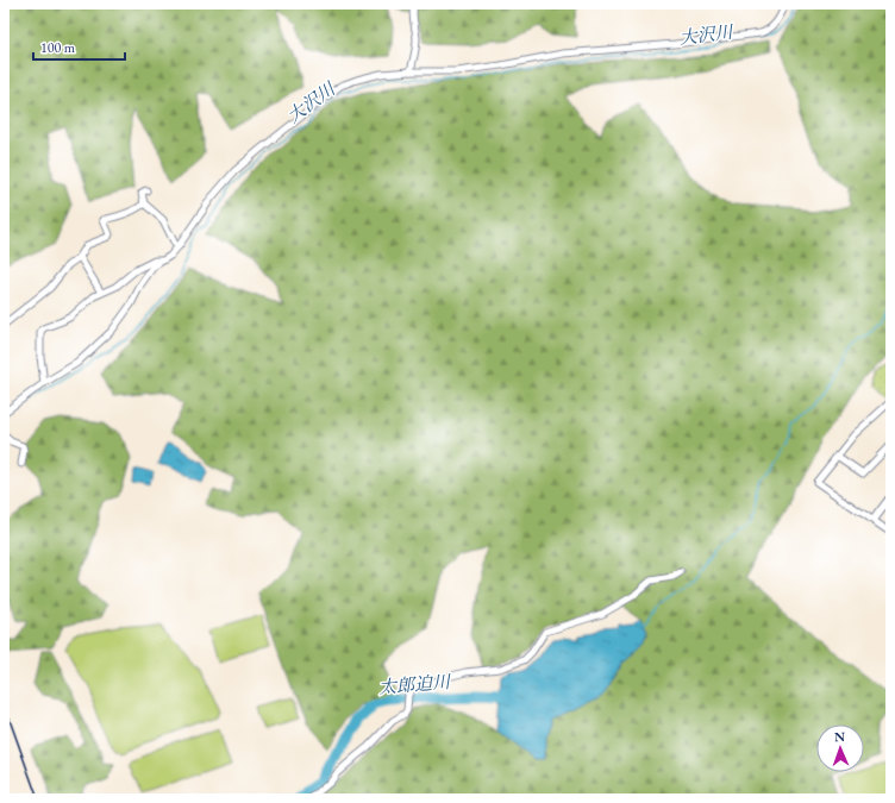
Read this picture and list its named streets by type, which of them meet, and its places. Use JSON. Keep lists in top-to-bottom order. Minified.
{"water":["大沢川","太郎迫川"],"scale_bar":"100 m","north":"top"}
